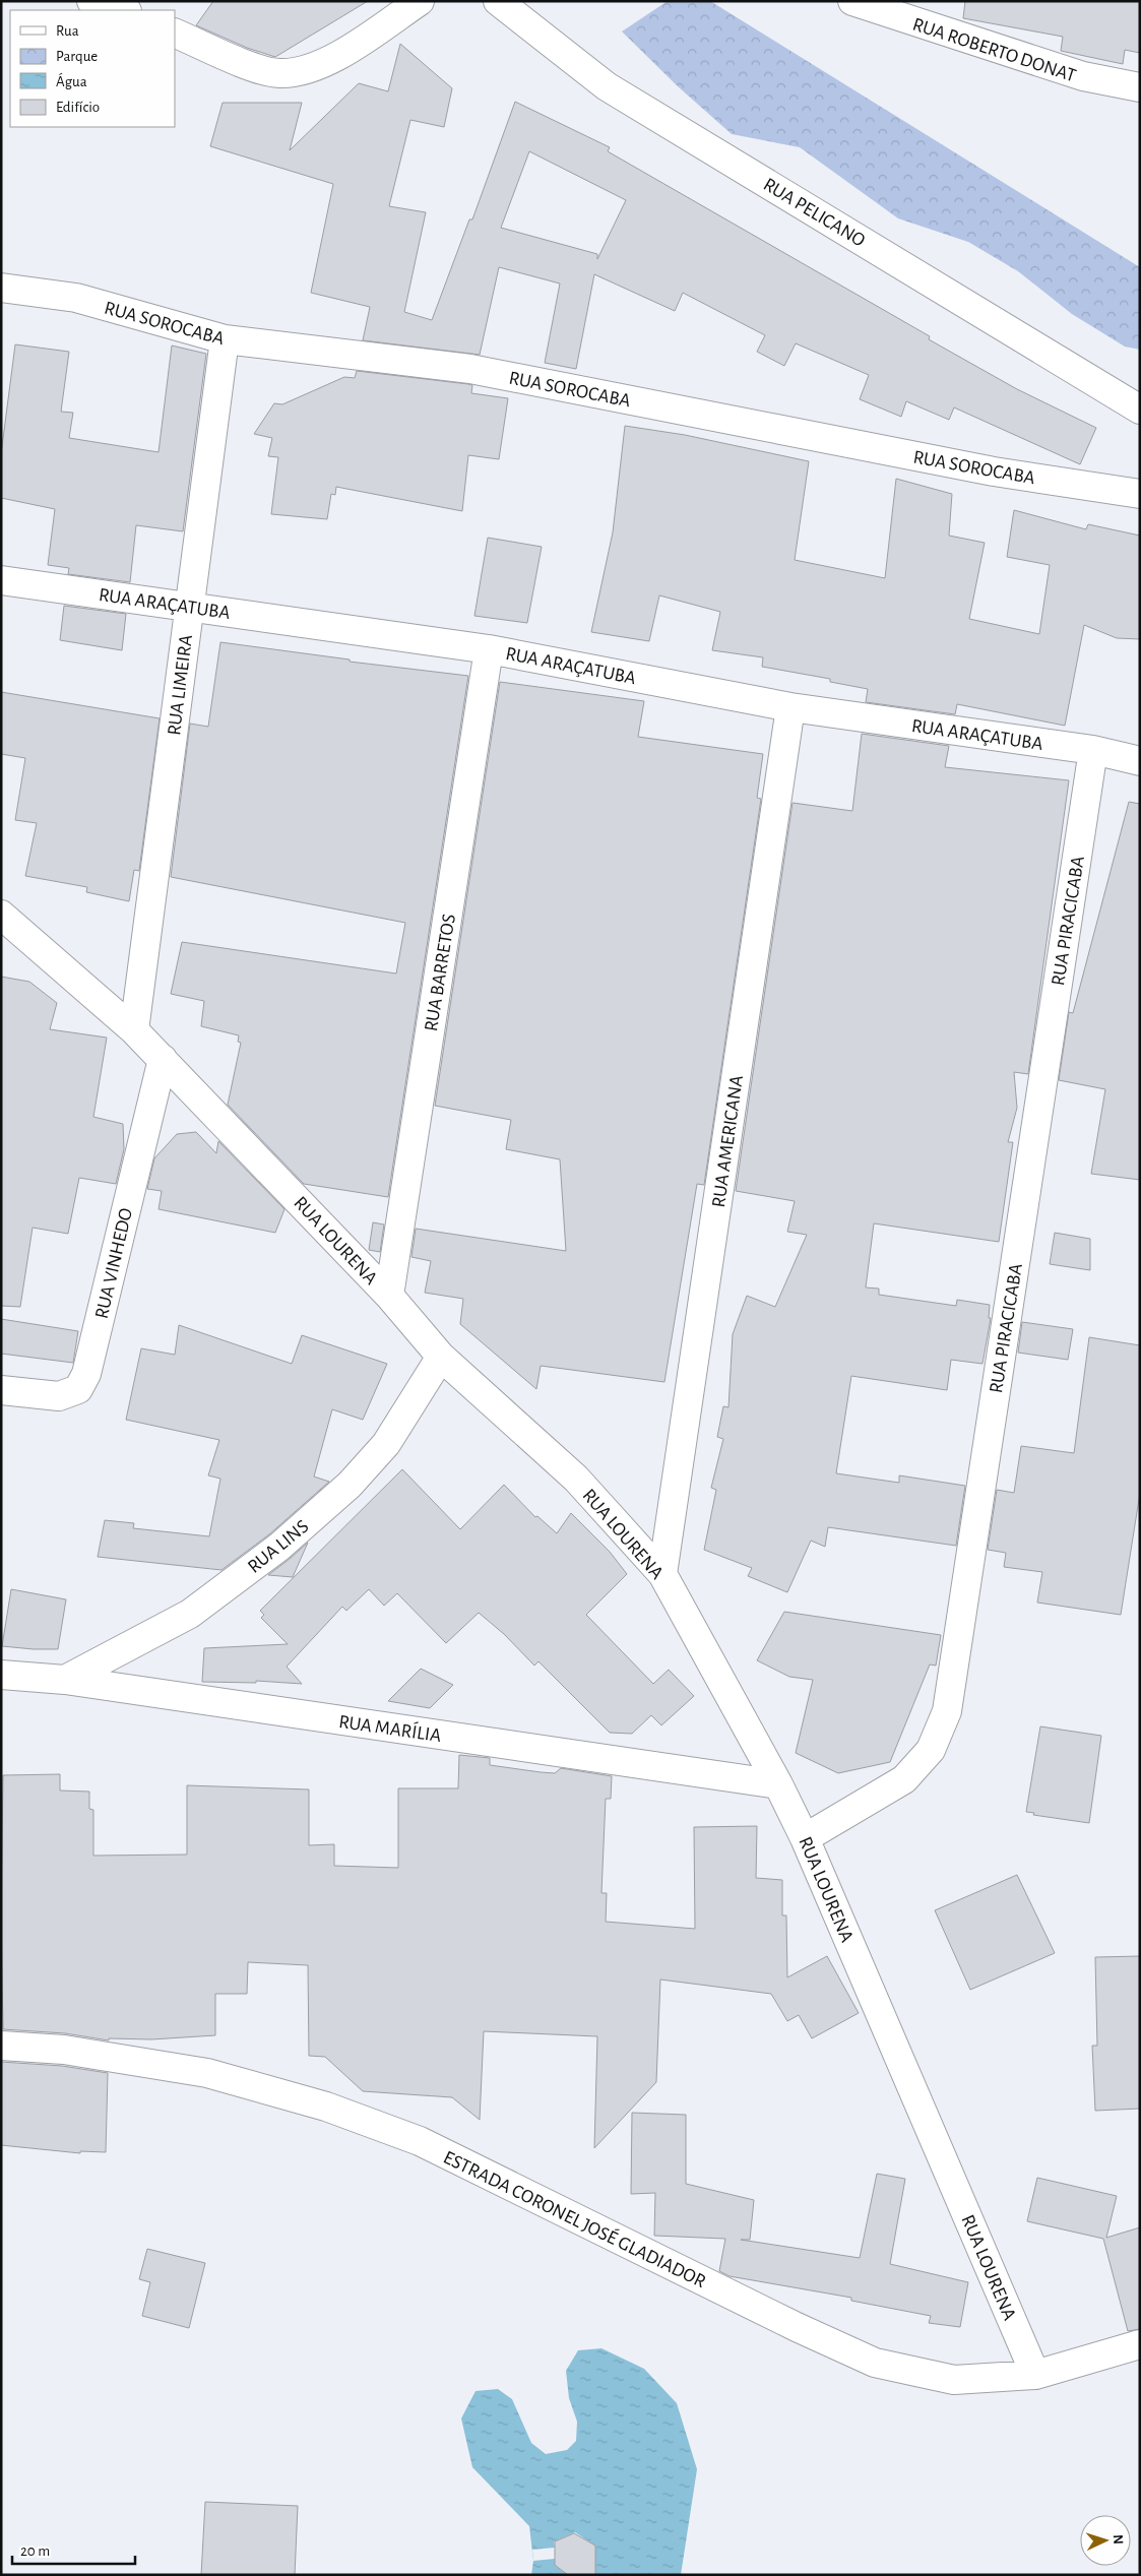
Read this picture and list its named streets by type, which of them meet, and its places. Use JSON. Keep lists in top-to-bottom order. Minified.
{"streets":{"street":["RUA ROBERTO DONAT","RUA PELICANO","RUA SOROCABA","RUA ARAÇATUBA","RUA LIMEIRA","RUA PIRACICABA","RUA BARRETOS","RUA AMERICANA","RUA LOURENA","RUA VINHEDO","RUA LINS","RUA MARÍLIA","ESTRADA CORONEL JOSÉ GLADIADOR"]},"crossings":[["RUA SOROCABA","RUA LIMEIRA"],["RUA ARAÇATUBA","RUA LIMEIRA"],["RUA ARAÇATUBA","RUA PIRACICABA"],["RUA ARAÇATUBA","RUA BARRETOS"],["RUA ARAÇATUBA","RUA AMERICANA"],["RUA LIMEIRA","RUA LOURENA"],["RUA PIRACICABA","RUA LOURENA"],["RUA BARRETOS","RUA LOURENA"],["RUA AMERICANA","RUA LOURENA"],["RUA LOURENA","RUA VINHEDO"],["RUA LOURENA","RUA LINS"],["RUA LOURENA","RUA MARÍLIA"],["RUA LOURENA","ESTRADA CORONEL JOSÉ GLADIADOR"],["RUA LINS","RUA MARÍLIA"]],"legend":["Rua","Parque","Água","Edifício"],"scale_bar":"20 m","north":"right"}
